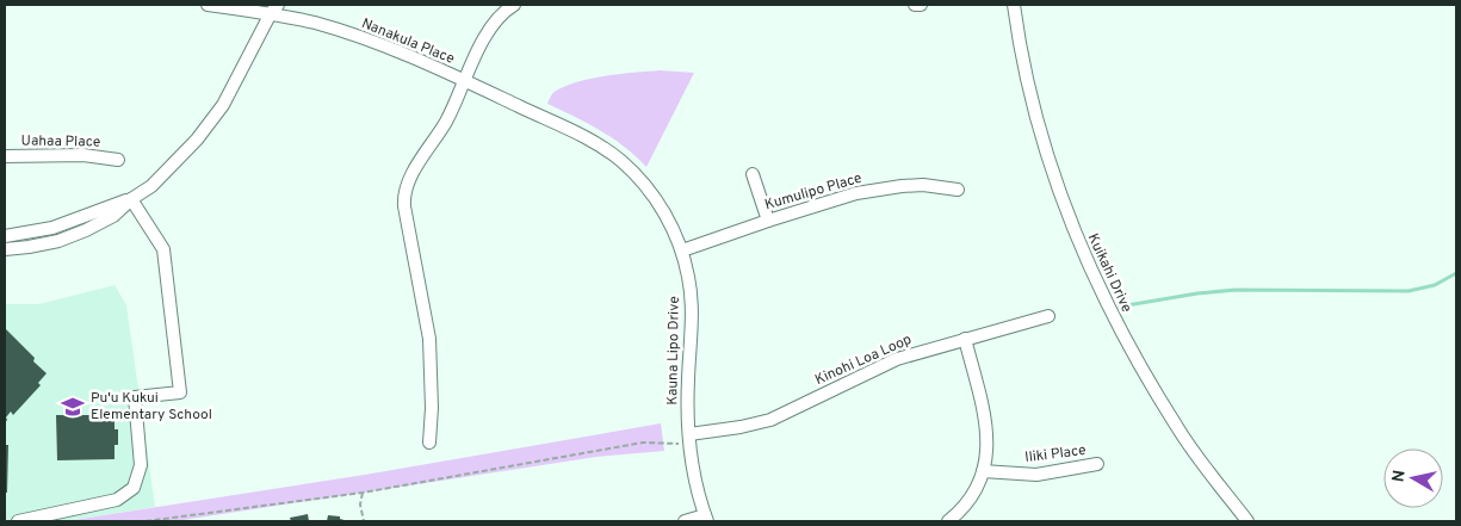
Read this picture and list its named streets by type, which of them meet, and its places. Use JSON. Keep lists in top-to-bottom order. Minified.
{"streets":{"street":["Nanakula Place","Uahaa Place","Kumulipo Place","Kuikahi Drive","Kauna Lipo Drive","Kinohi Loa Loop","Iliki Place"]},"crossings":[["Nanakula Place","Kauna Lipo Drive"],["Kumulipo Place","Kauna Lipo Drive"],["Kauna Lipo Drive","Kinohi Loa Loop"]],"places":{"school or university":["Pu'u Kukui Elementary School"]},"north":"left"}
